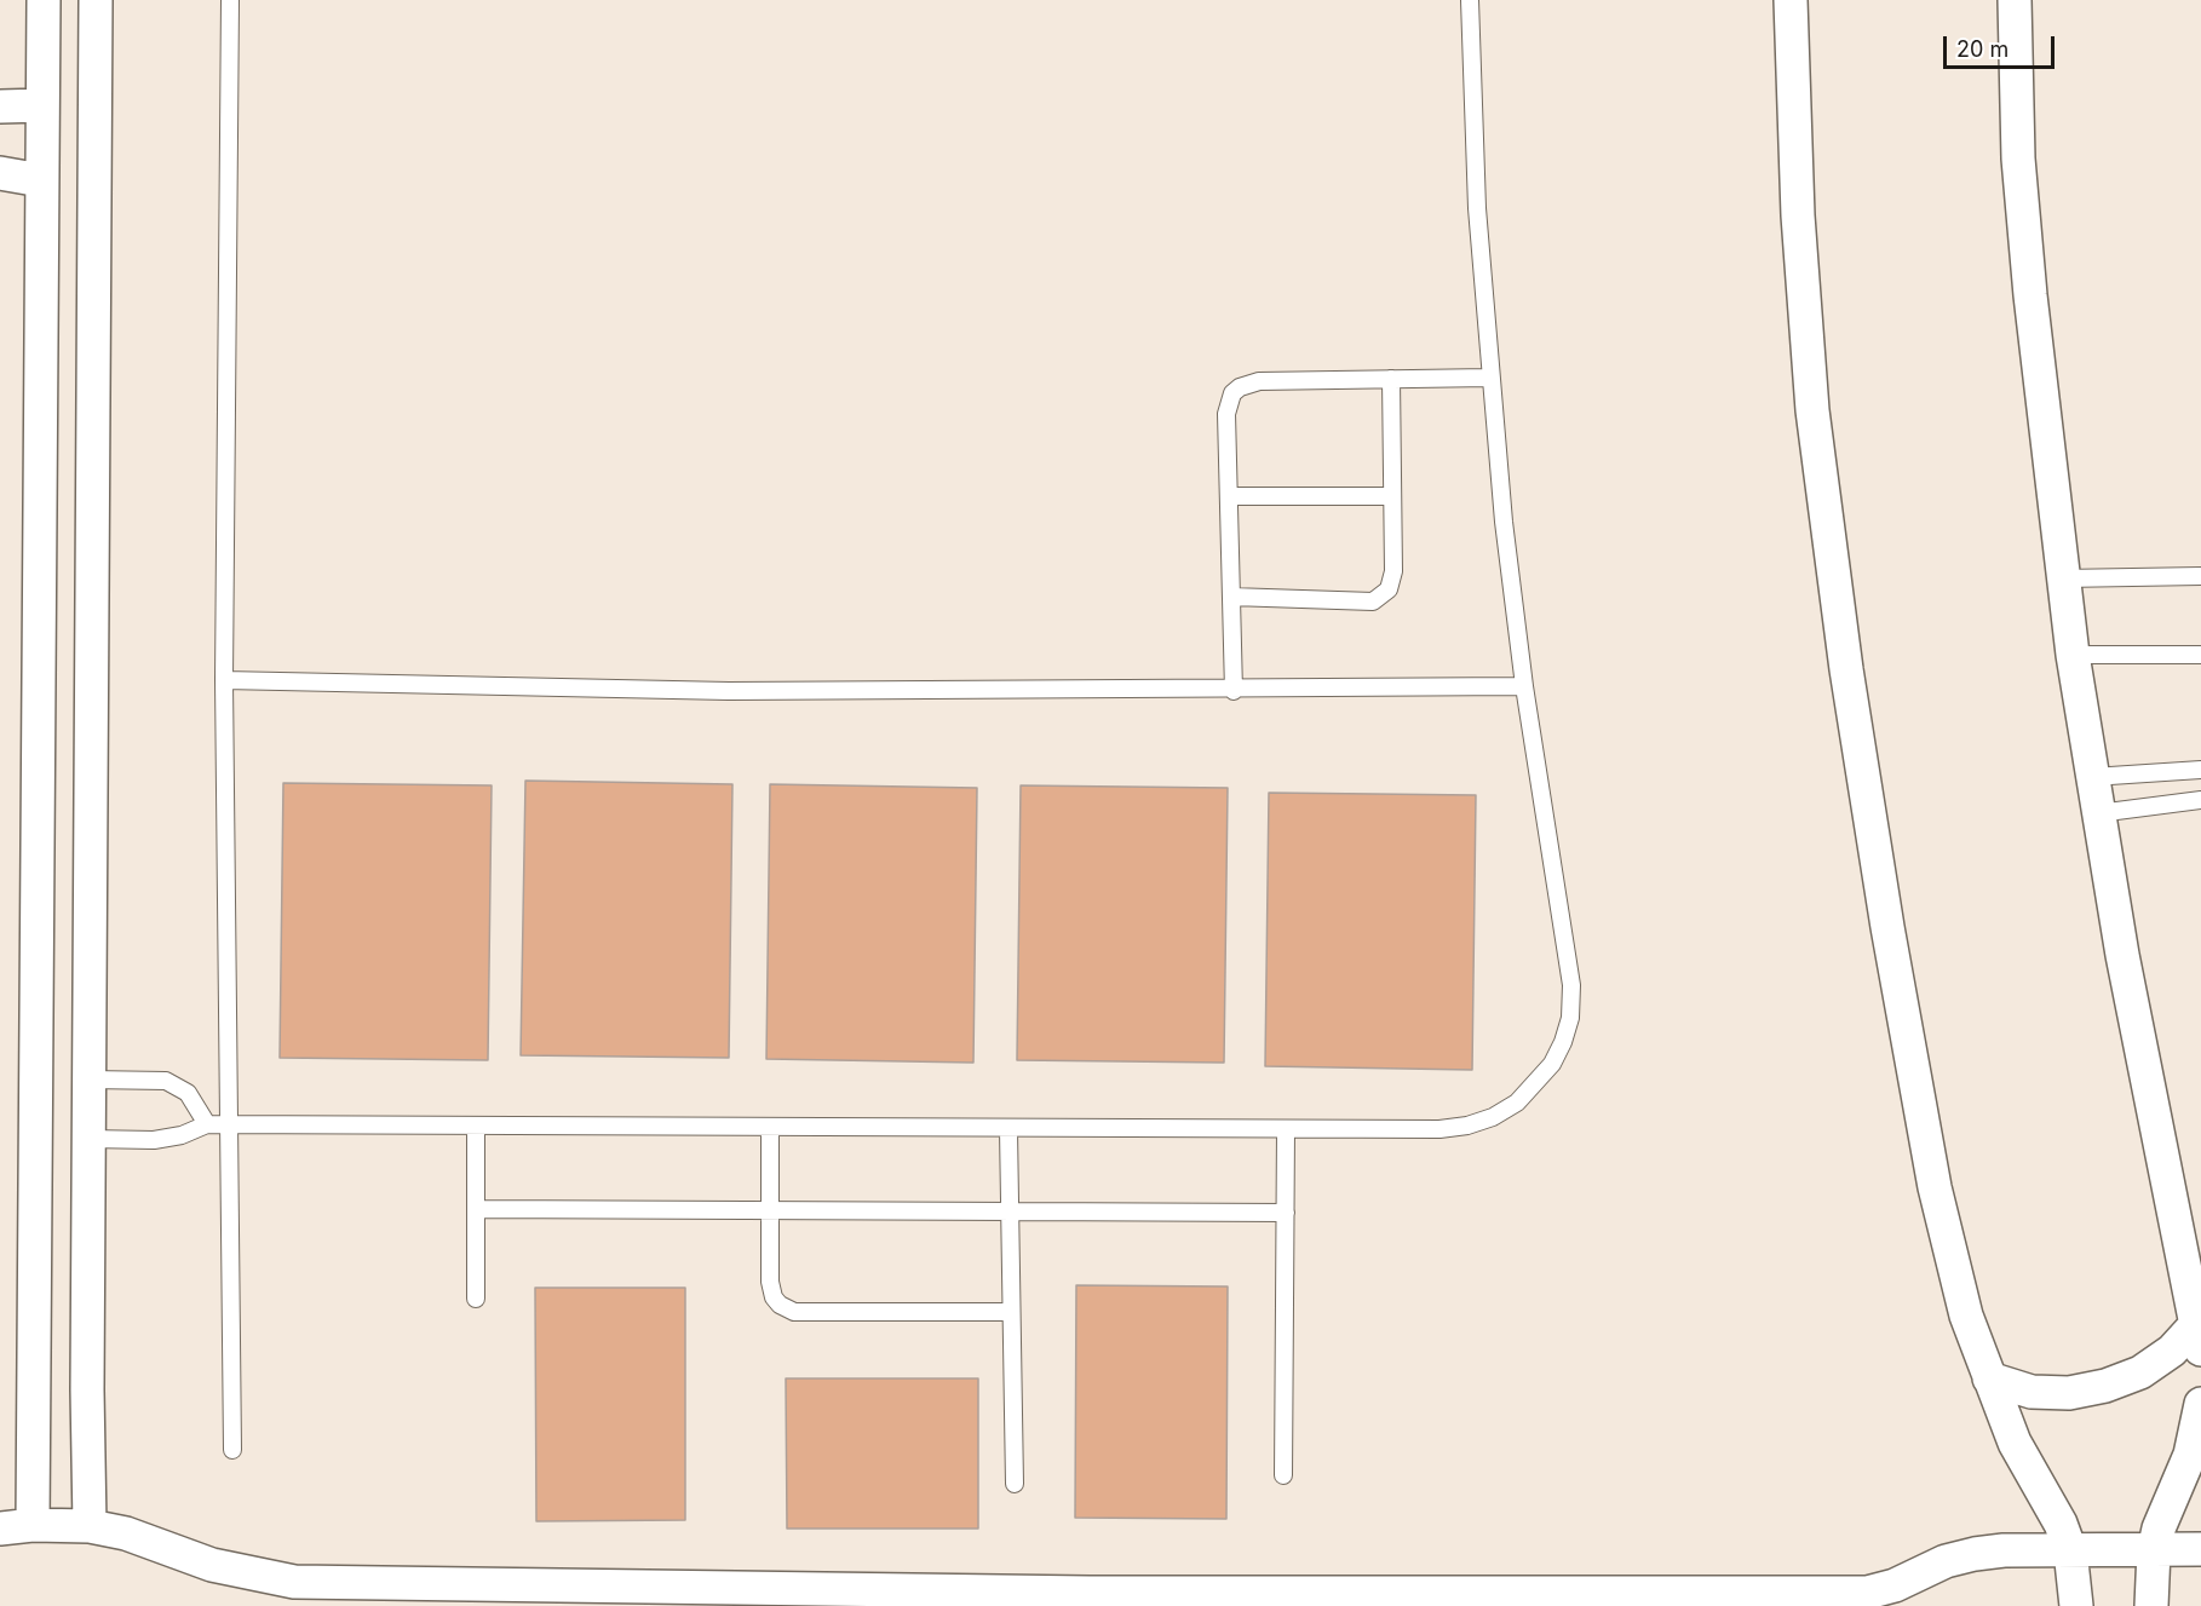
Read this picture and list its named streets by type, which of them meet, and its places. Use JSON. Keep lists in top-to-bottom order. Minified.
{"scale_bar":"20 m"}
